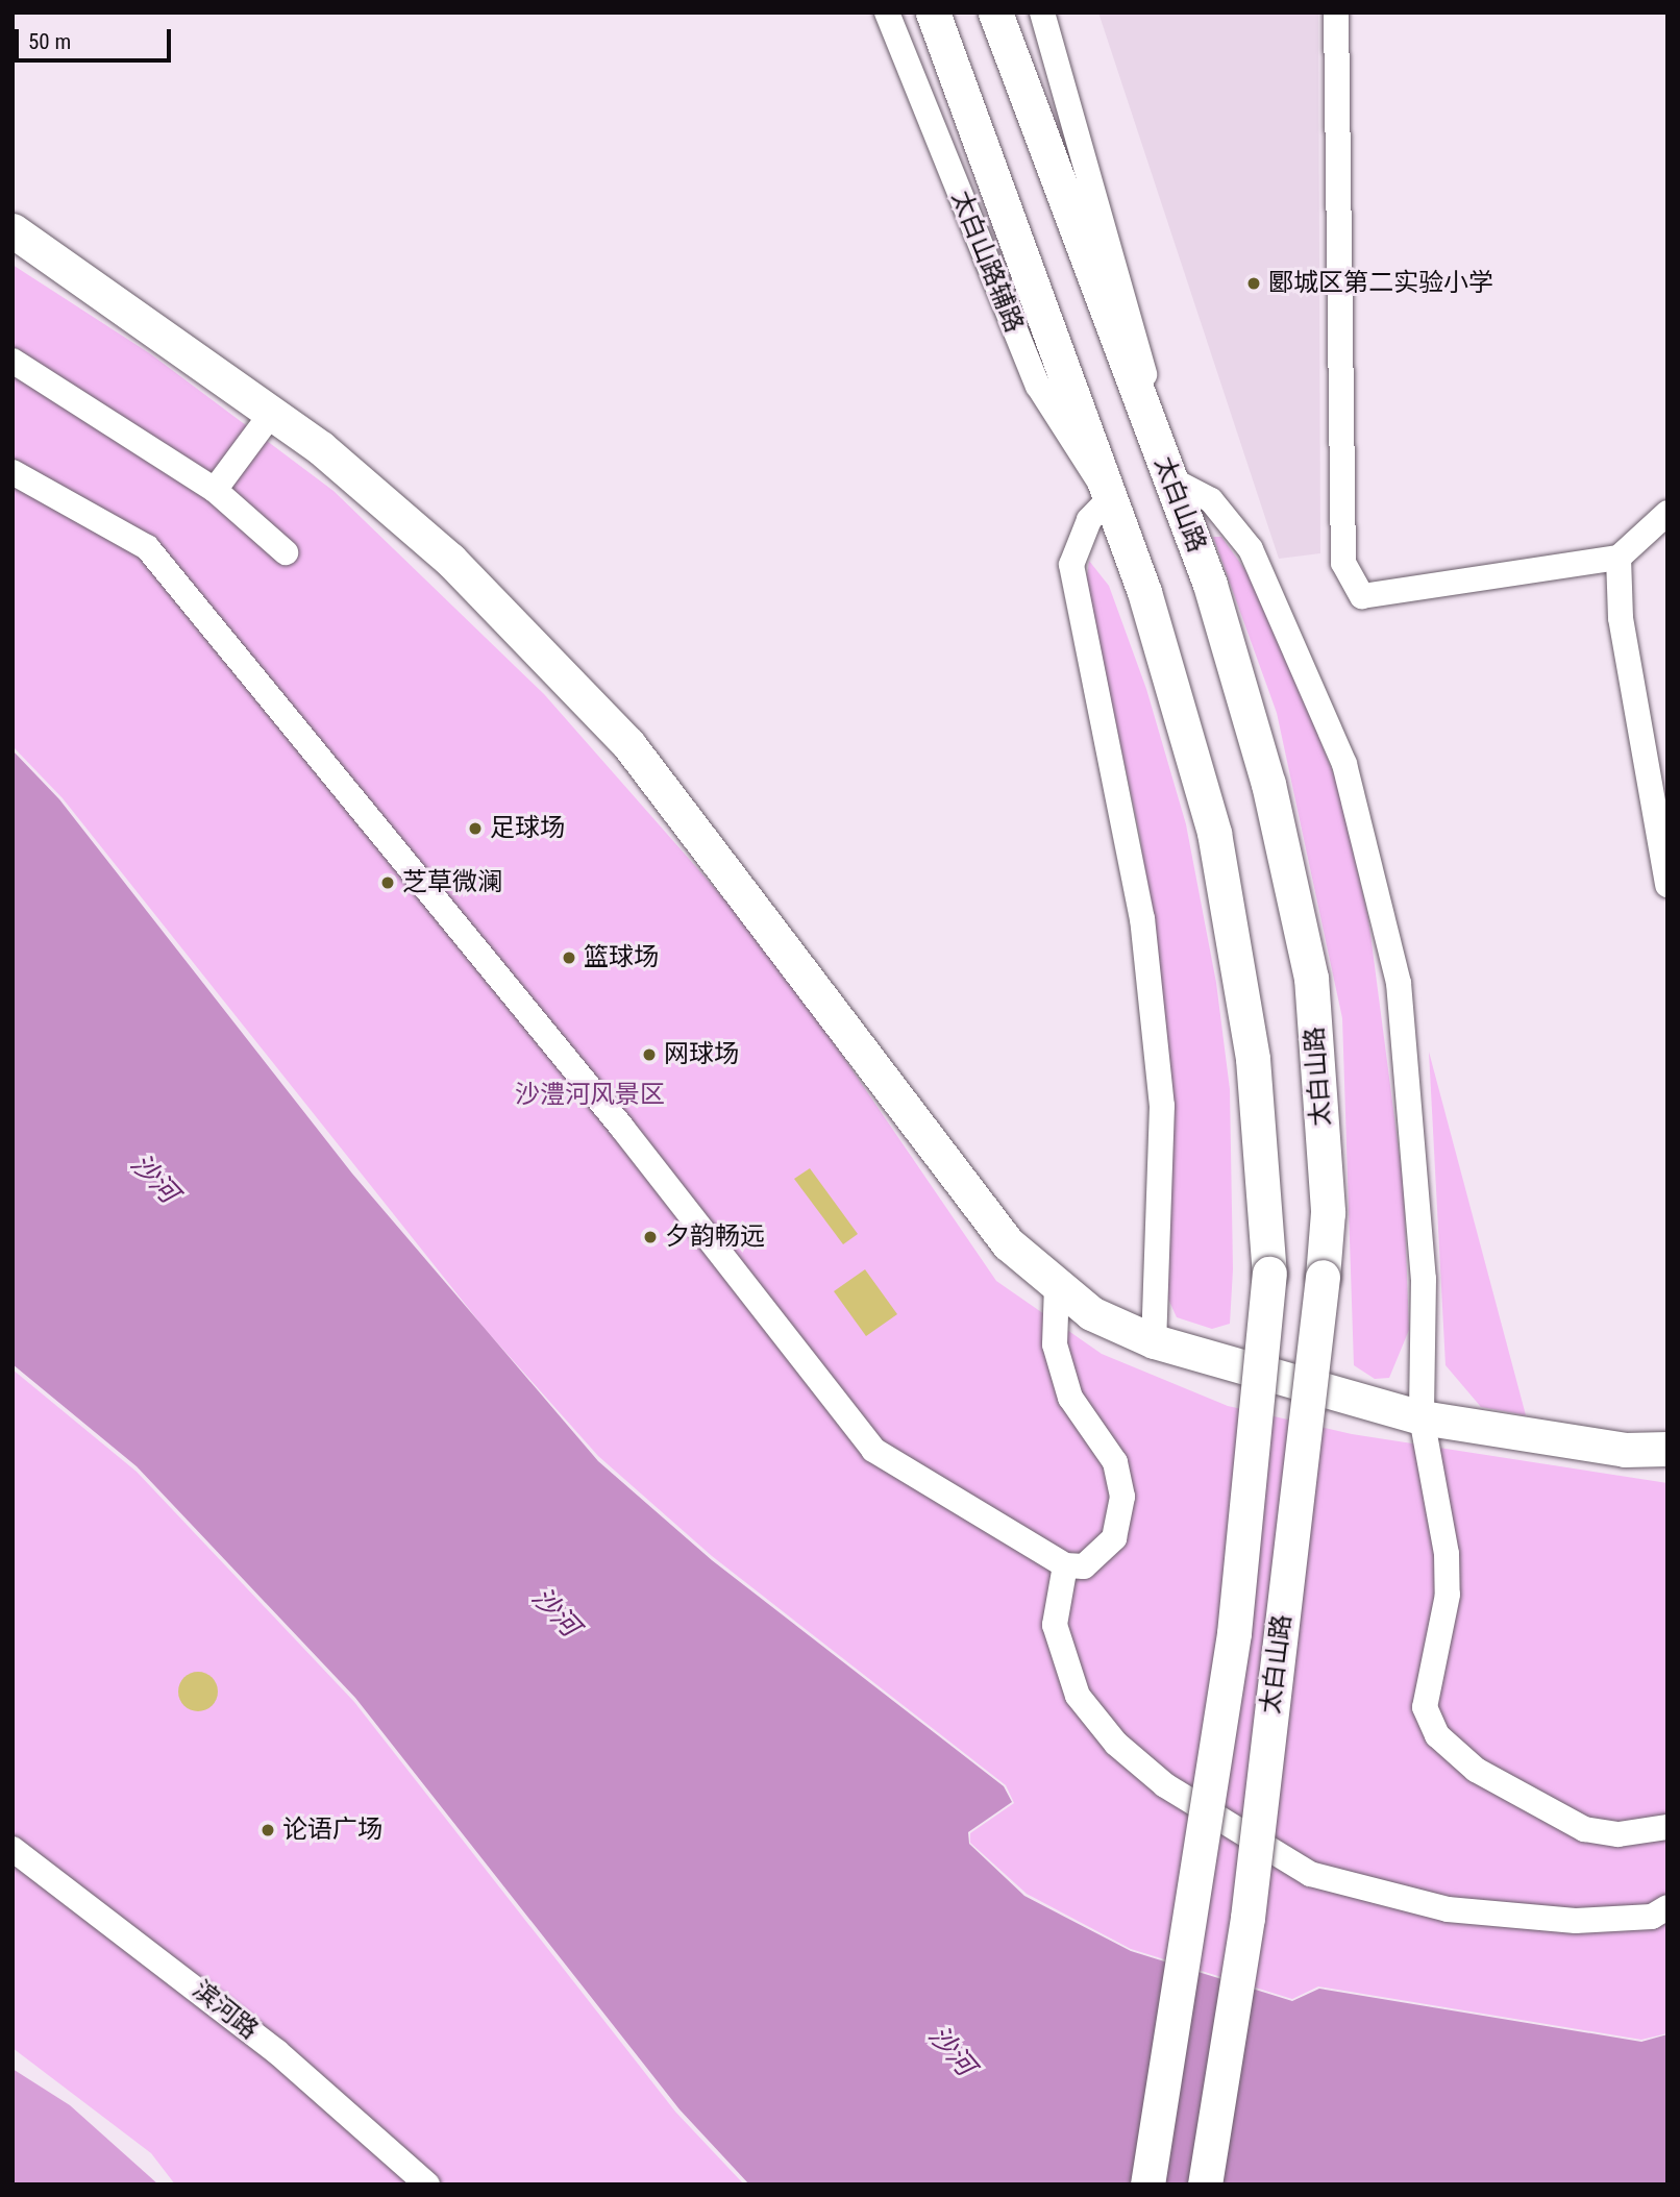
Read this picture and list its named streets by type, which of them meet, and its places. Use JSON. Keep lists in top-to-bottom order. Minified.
{"streets":{"main road":["太白山路"],"street":["太白山路辅路","滨河路"]},"crossings":[["太白山路辅路","太白山路"]],"water":["沙河"],"parks":["沙澧河风景区"],"places":["郾城区第二实验小学","足球场","芝草微澜","篮球场","网球场","夕韵畅远","论语广场"],"scale_bar":"50 m"}
